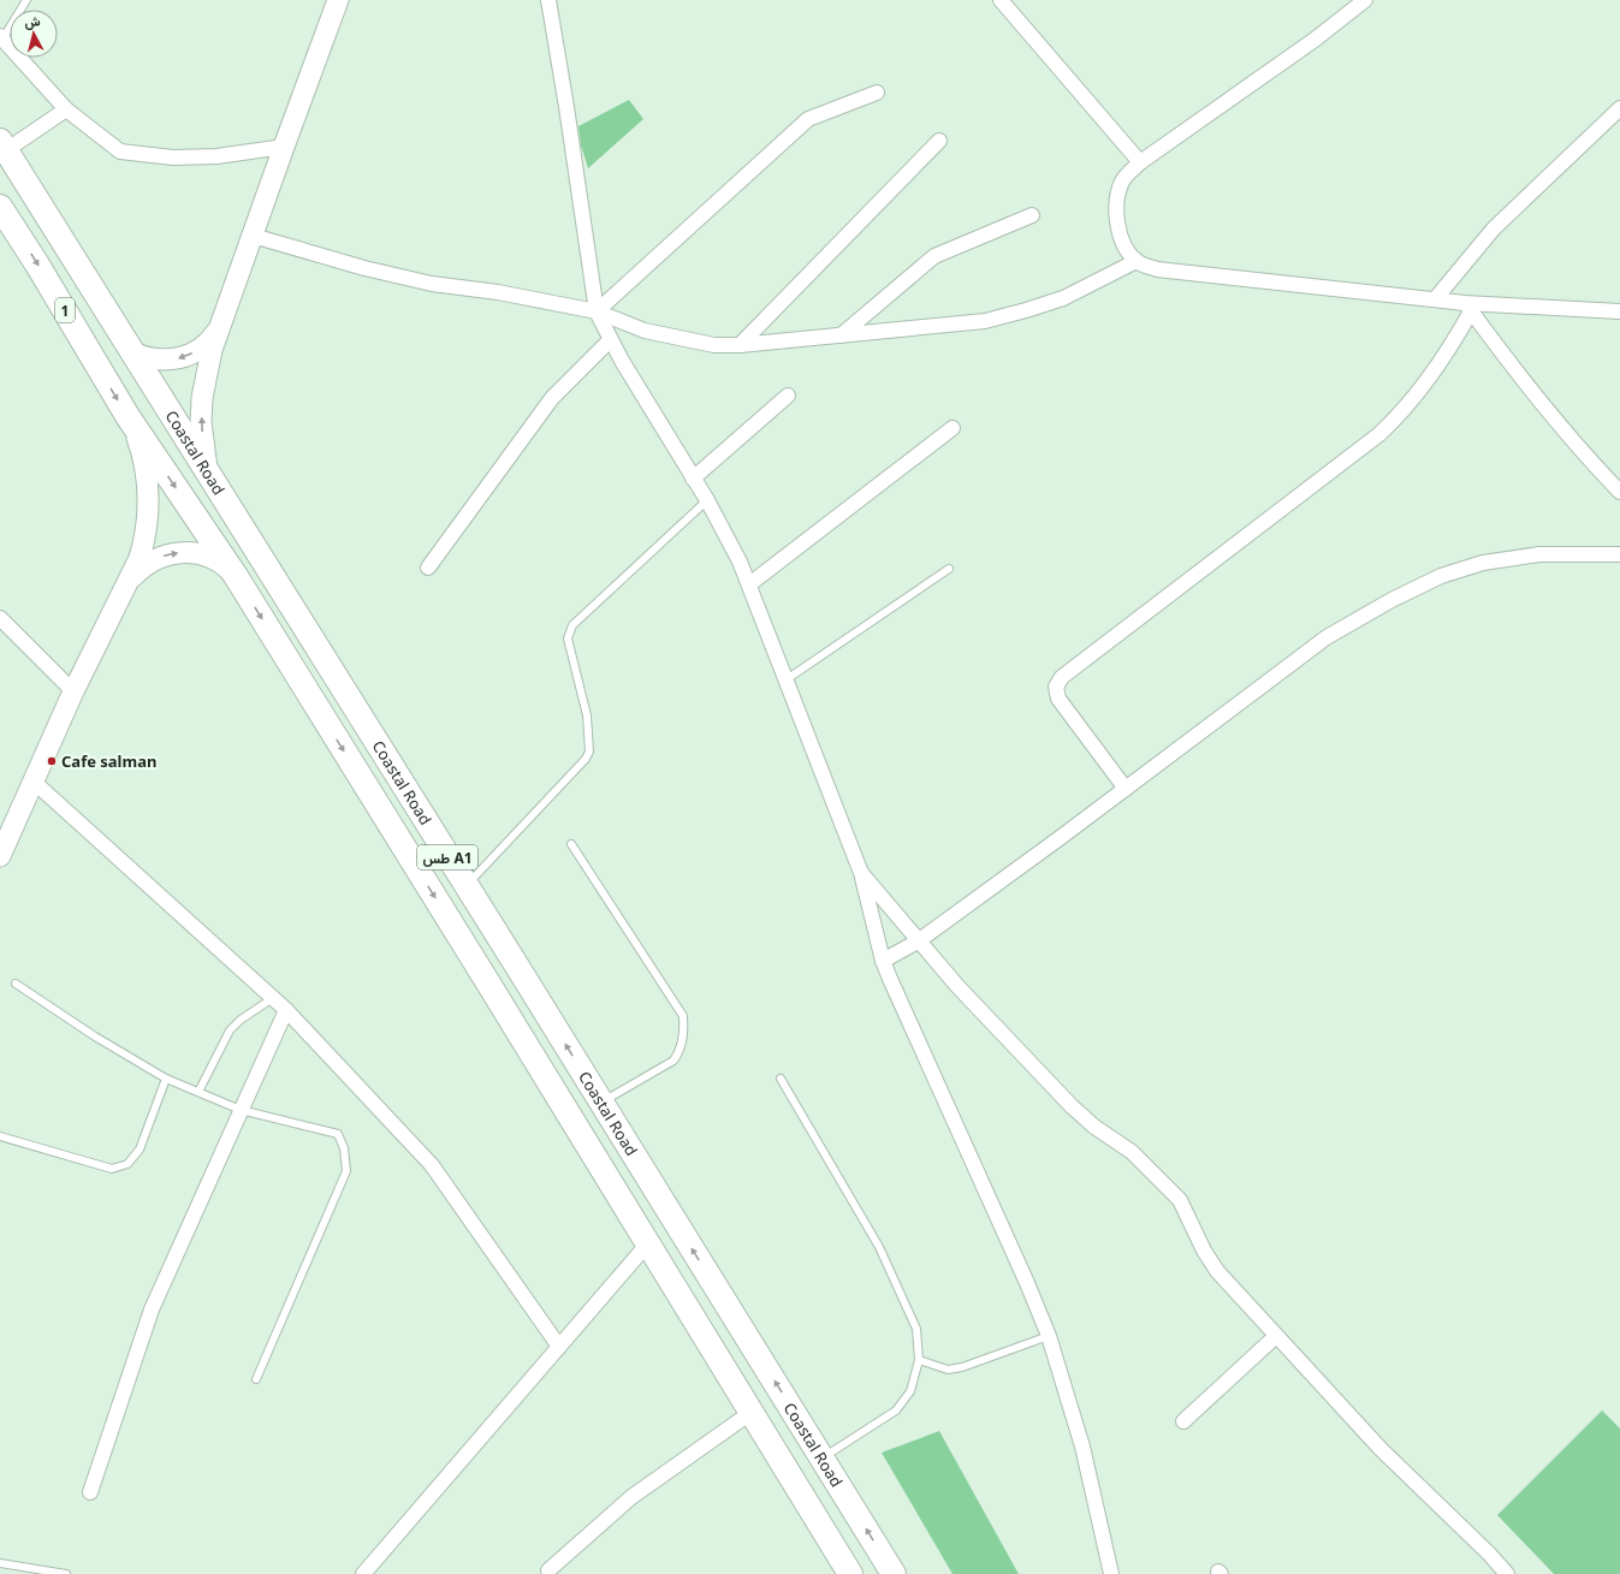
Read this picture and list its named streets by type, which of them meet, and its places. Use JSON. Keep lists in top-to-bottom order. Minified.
{"streets":{"highway":["1","Coastal Road","طس A1"]},"places":["Cafe salman"],"north":"top"}
